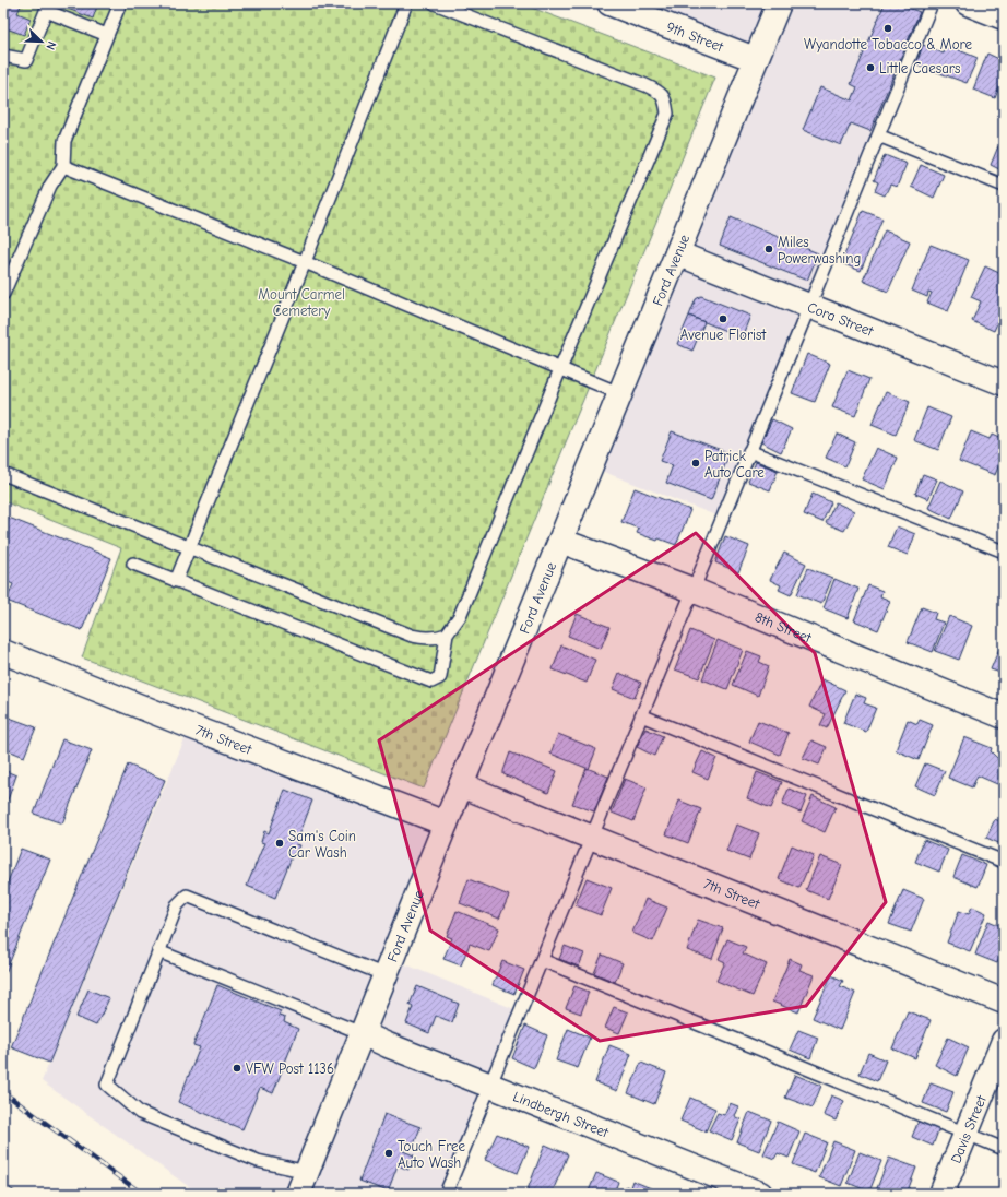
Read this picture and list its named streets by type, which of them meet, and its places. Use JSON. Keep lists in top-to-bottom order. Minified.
{"streets":{"street":["9th Street","Ford Avenue","Cora Street","8th Street","7th Street","Lindbergh Street","Davis Street"]},"crossings":[["9th Street","Ford Avenue"],["Ford Avenue","Cora Street"],["Ford Avenue","8th Street"],["Ford Avenue","7th Street"],["Ford Avenue","Lindbergh Street"]],"parks":["Mount Carmel Cemetery"],"places":["Wyandotte Tobacco & More","Little Caesars","Miles Powerwashing","Avenue Florist","Patrick Auto Care","Sam's Coin Car Wash","VFW Post 1136","Touch Free Auto Wash"],"north":"bottom right"}
